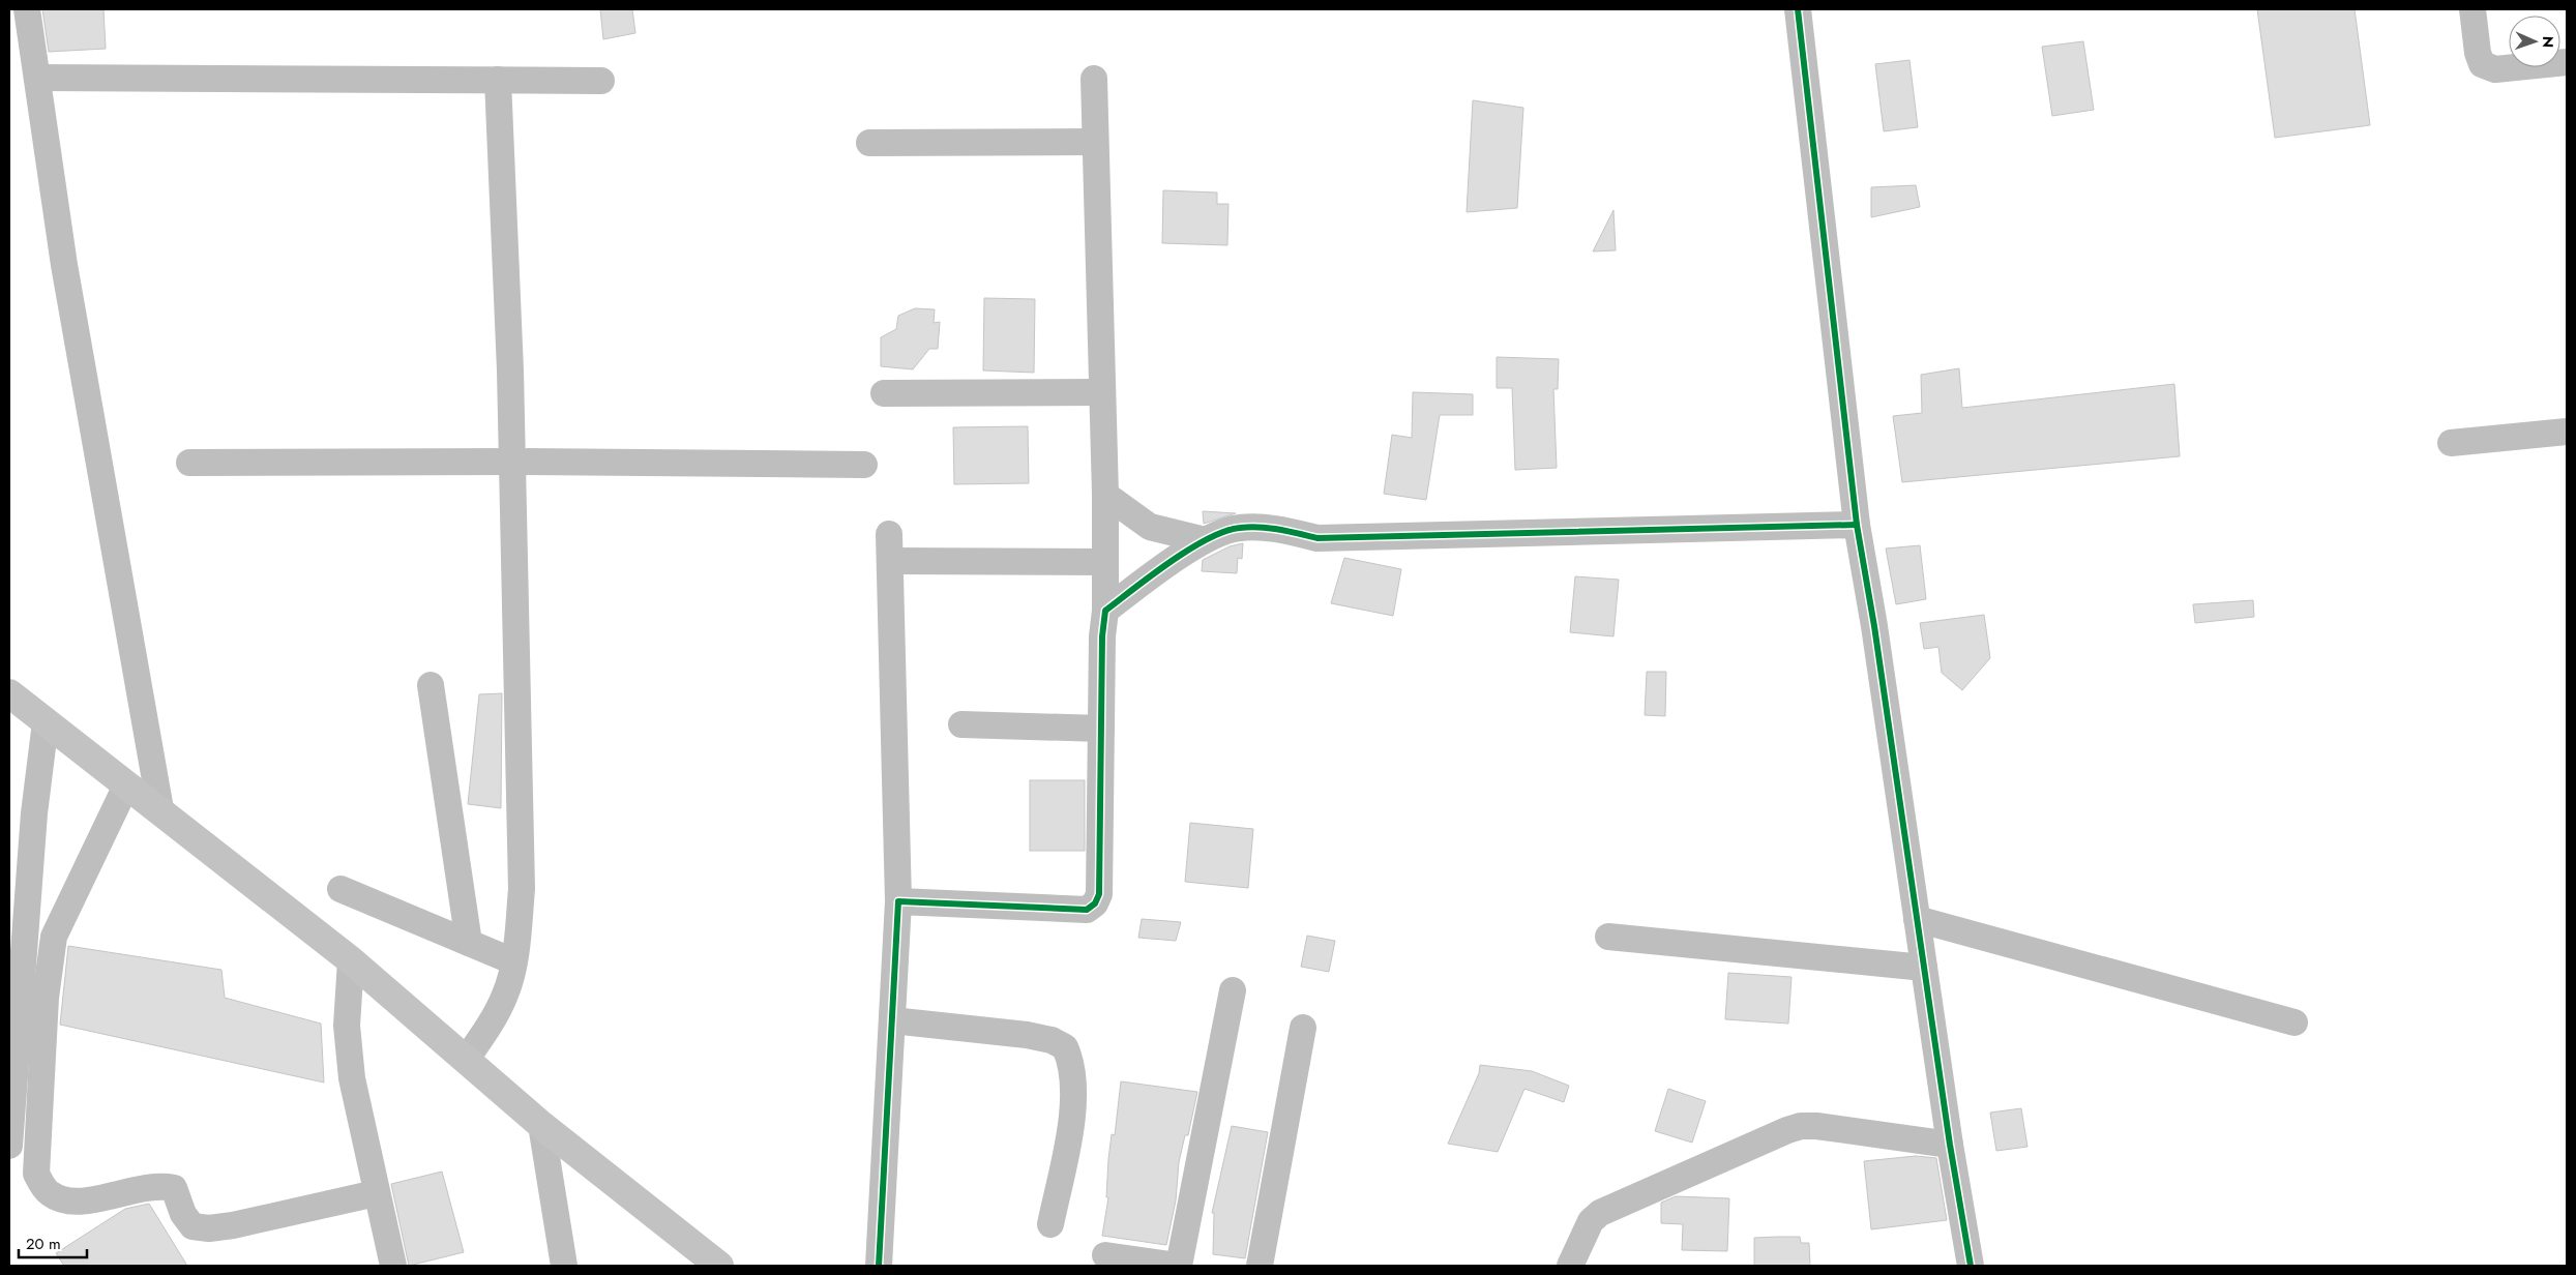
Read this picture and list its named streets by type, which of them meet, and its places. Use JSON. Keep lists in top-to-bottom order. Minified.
{"scale_bar":"20 m","north":"right"}
